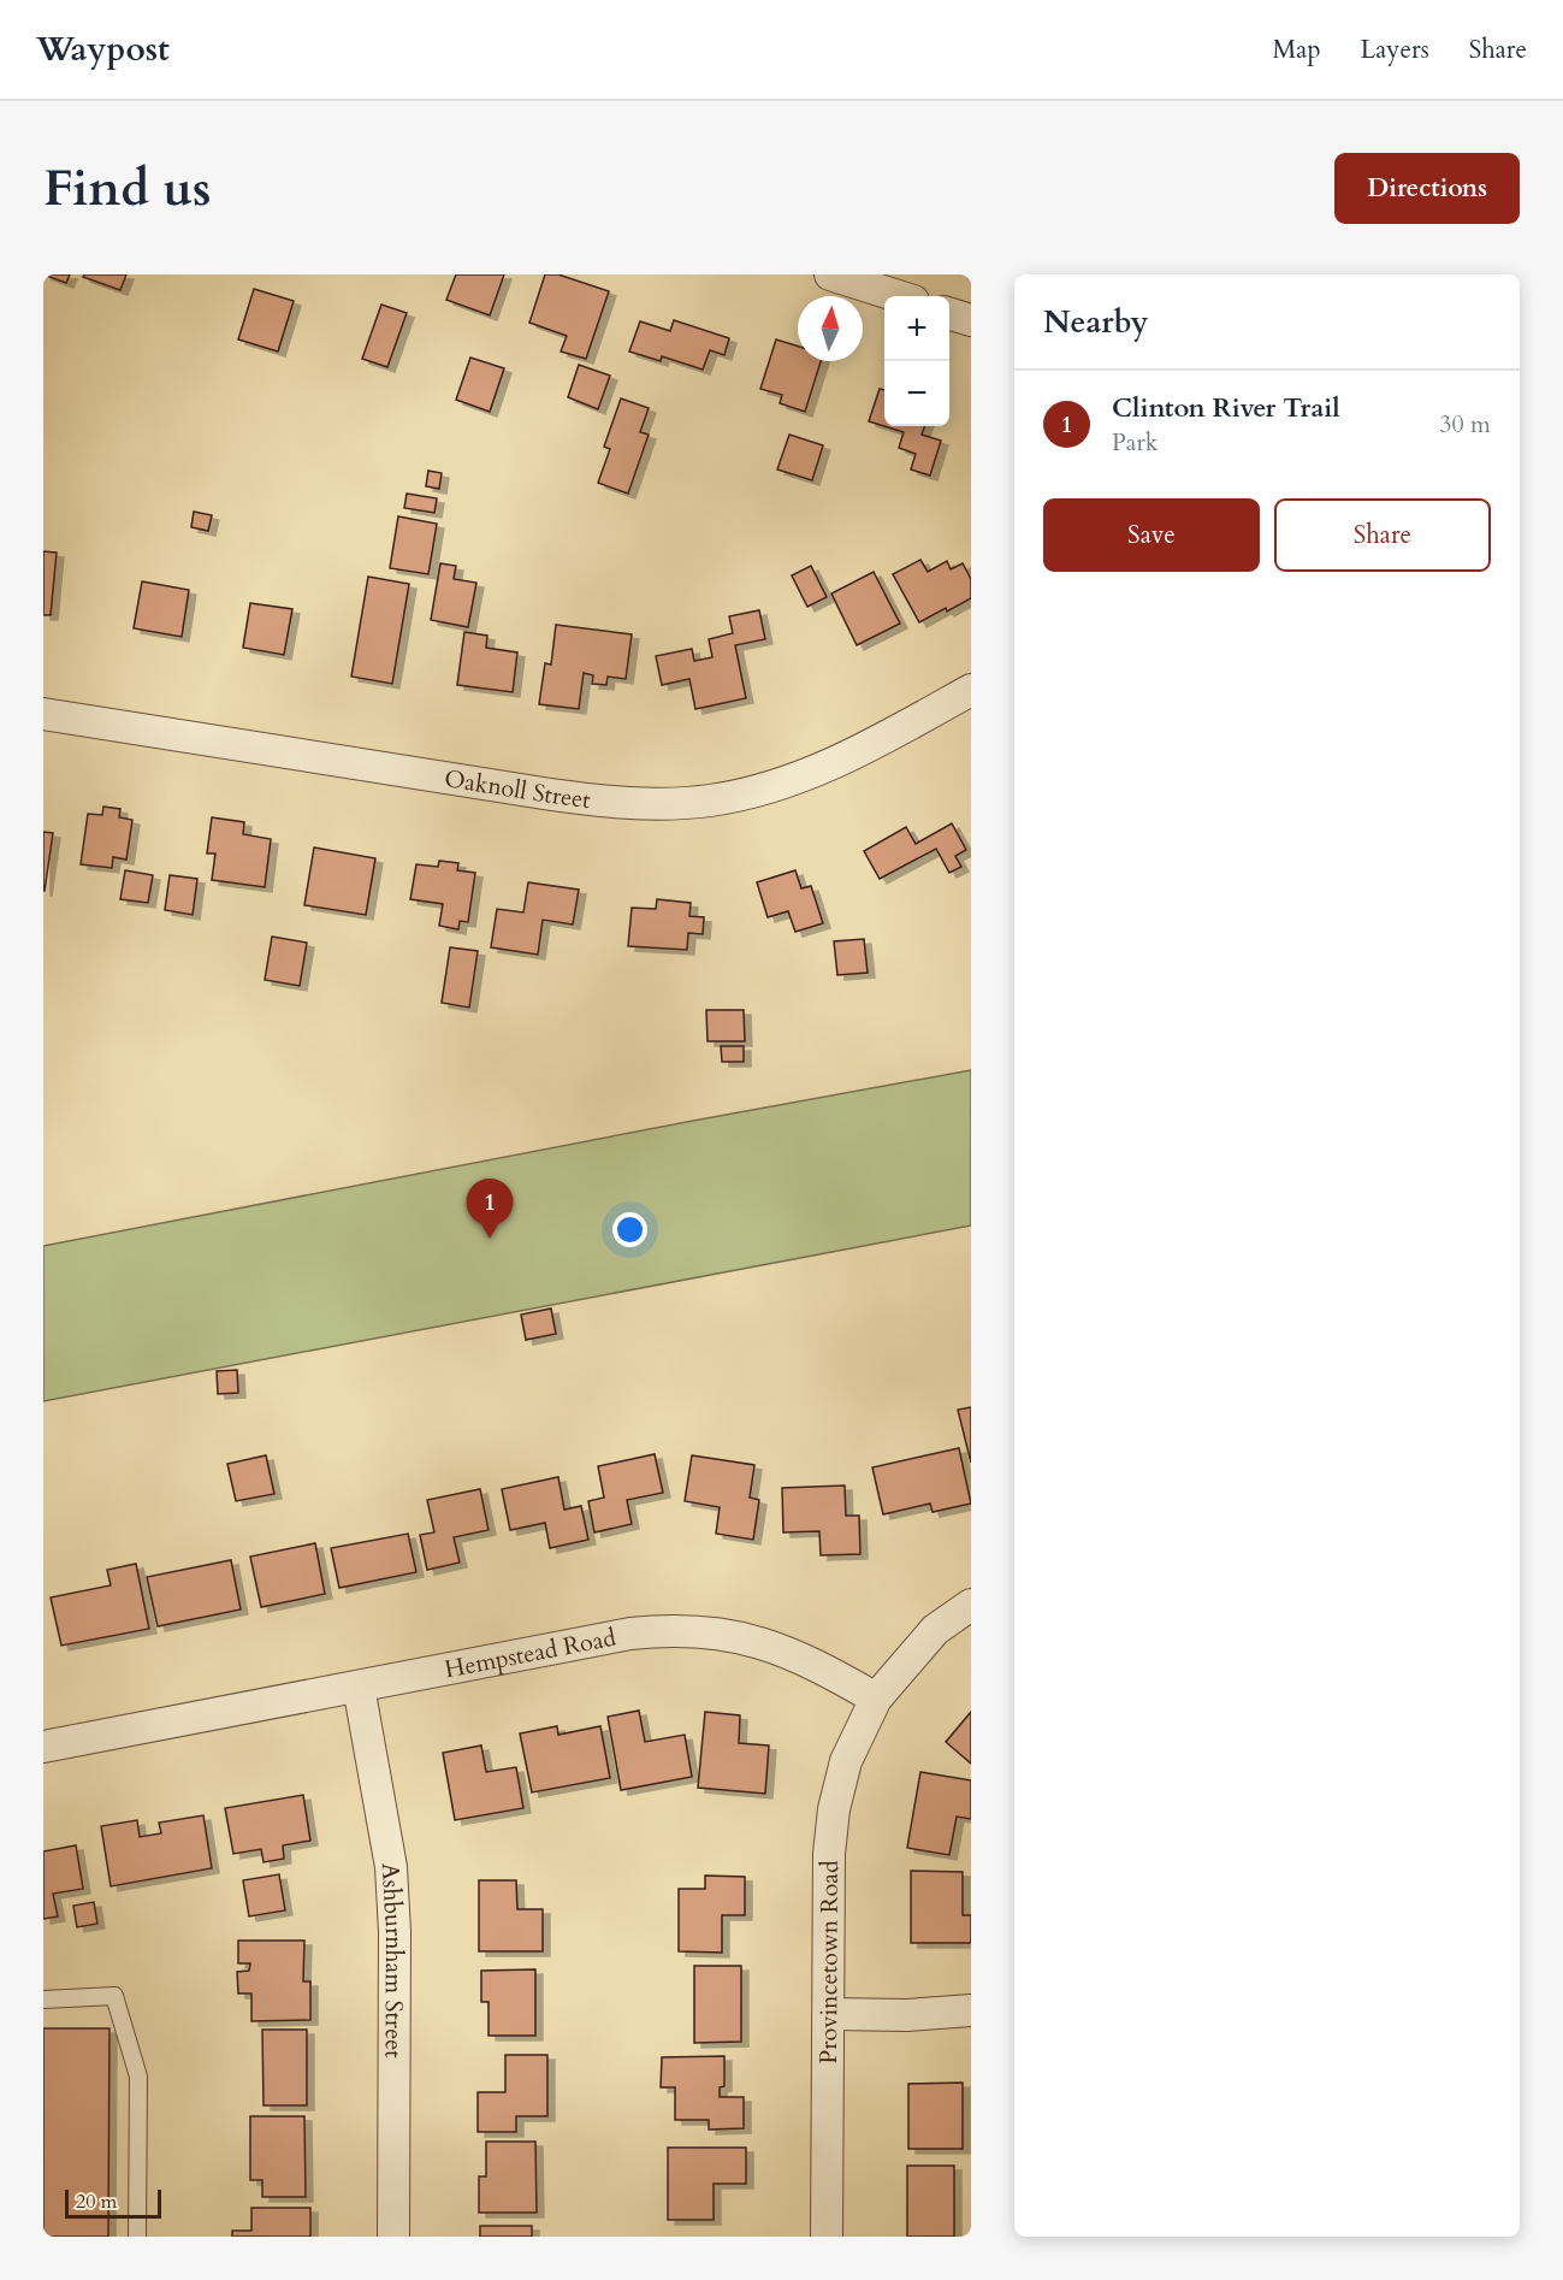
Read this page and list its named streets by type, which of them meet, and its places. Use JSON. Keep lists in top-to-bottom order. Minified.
{"streets":{"street":["Oaknoll Street","Hempstead Road","Ashburnham Street","Provincetown Road"]},"crossings":[["Hempstead Road","Ashburnham Street"],["Hempstead Road","Provincetown Road"]],"scale_bar":"20 m","north":"top","page":{"header":"Waypost","nav":["Map","Layers","Share"],"buttons":["Directions",["Save","Share"]],"title":"Find us","heading":"Nearby","map_buttons":["+","−"],"list":[{"mark":"1","name":"Clinton River Trail","note":"Park","value":"30 m"}],"pins":"1","scale":"20 m"}}
